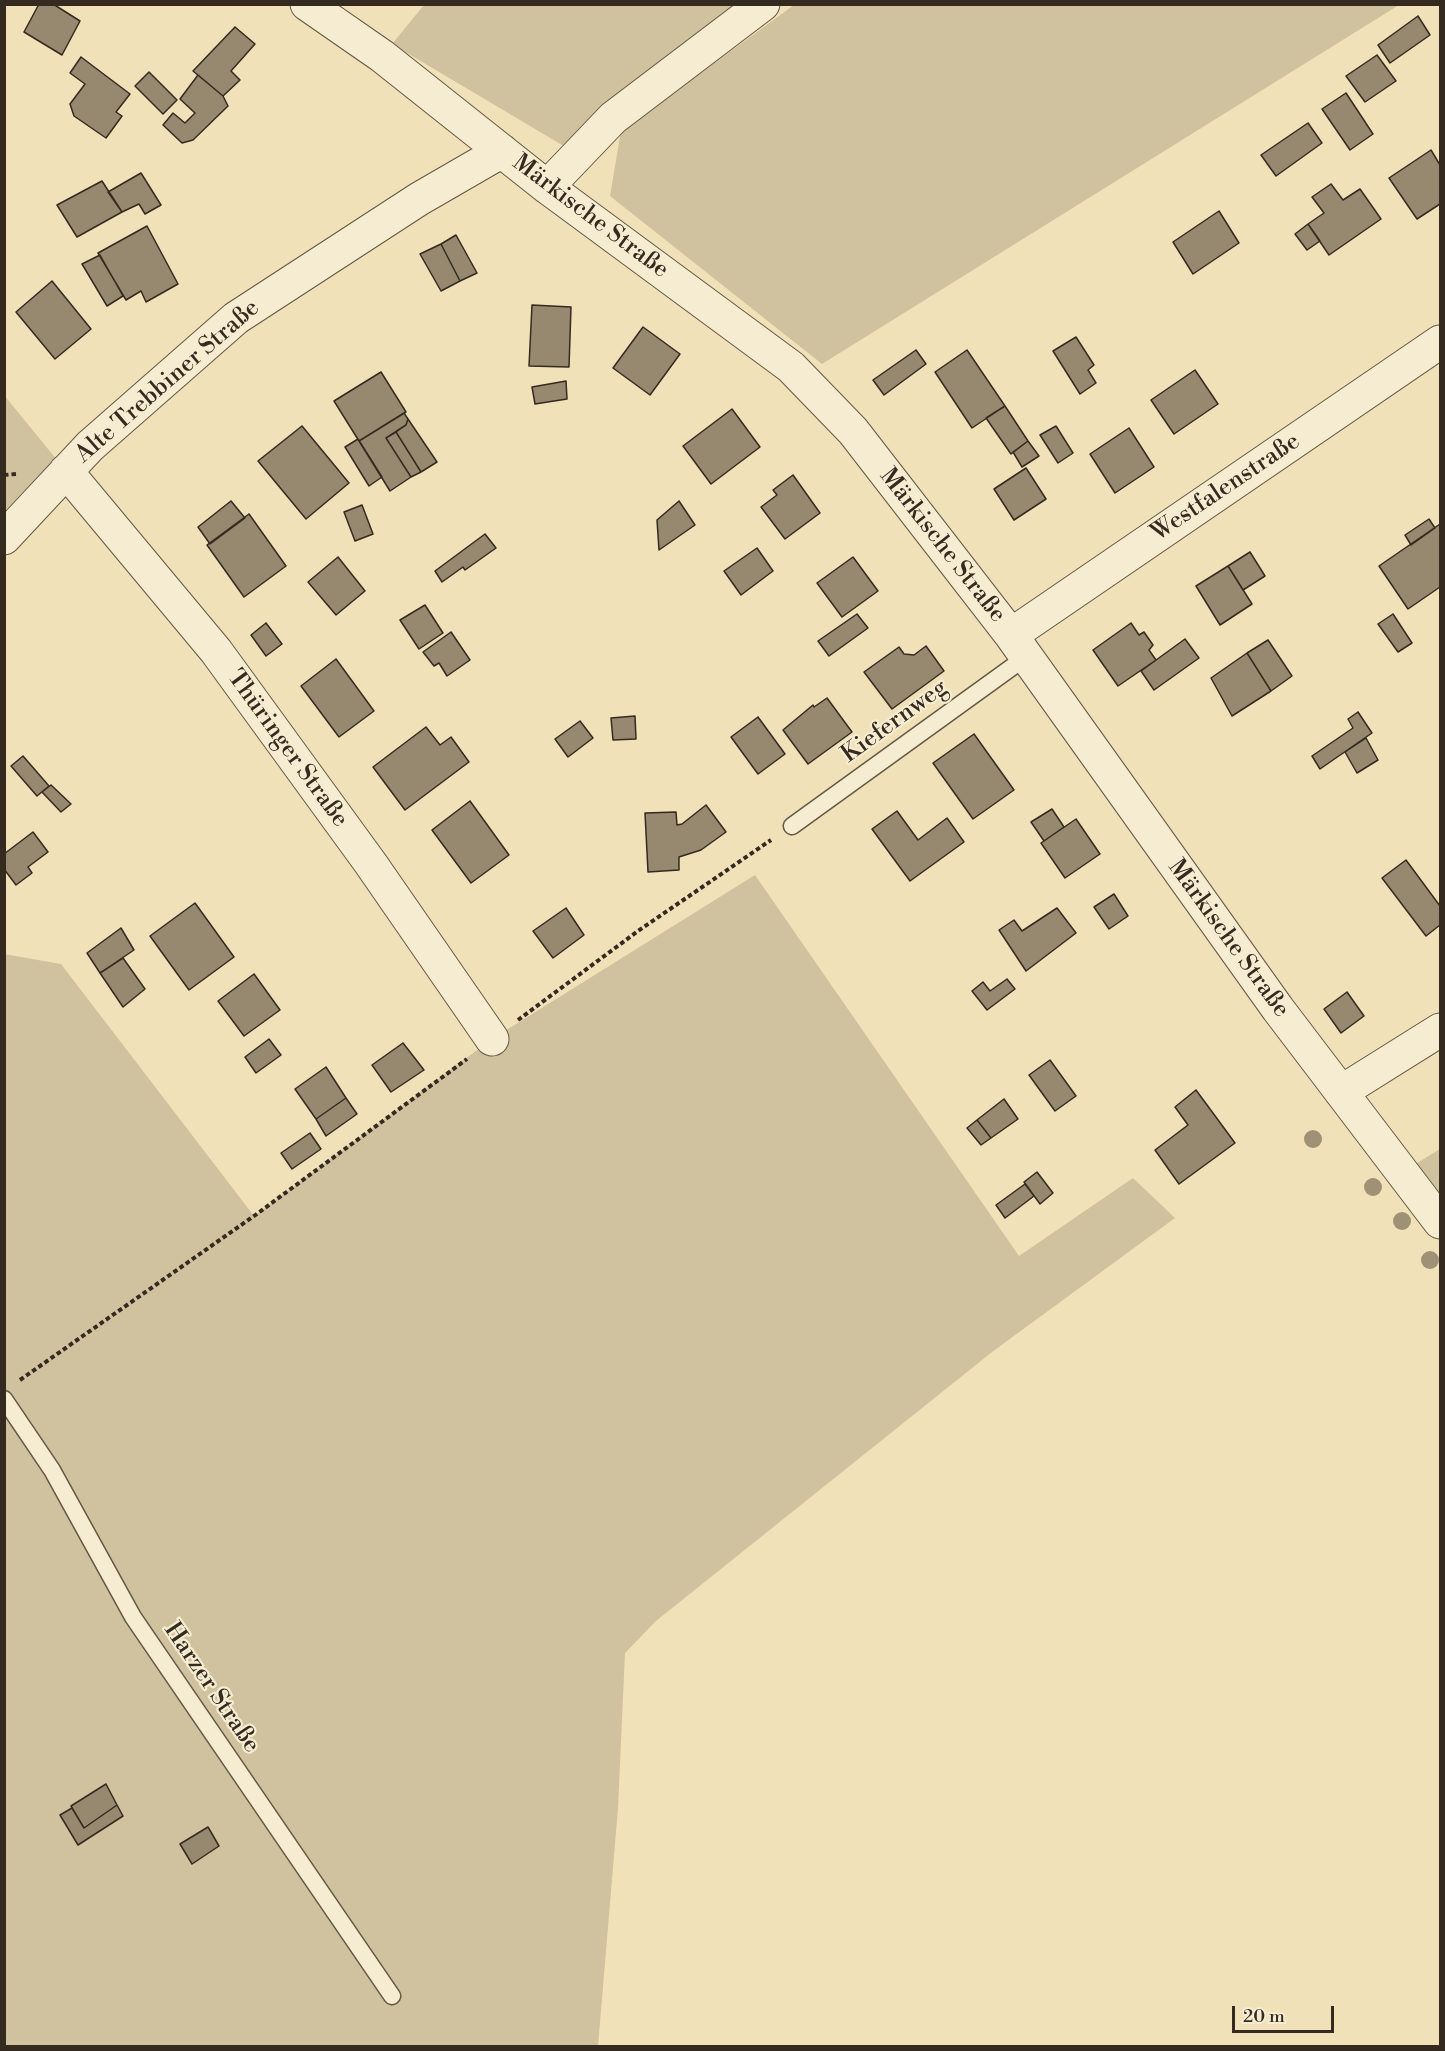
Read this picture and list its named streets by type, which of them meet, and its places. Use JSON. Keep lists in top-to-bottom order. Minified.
{"streets":{"street":["Märkische Straße","Alte Trebbiner Straße","Westfalenstraße","Thüringer Straße"],"lane":["Kiefernweg","Harzer Straße"]},"crossings":[["Märkische Straße","Alte Trebbiner Straße"],["Märkische Straße","Westfalenstraße"],["Märkische Straße","Kiefernweg"],["Alte Trebbiner Straße","Thüringer Straße"],["Westfalenstraße","Kiefernweg"]],"scale_bar":"20 m"}
